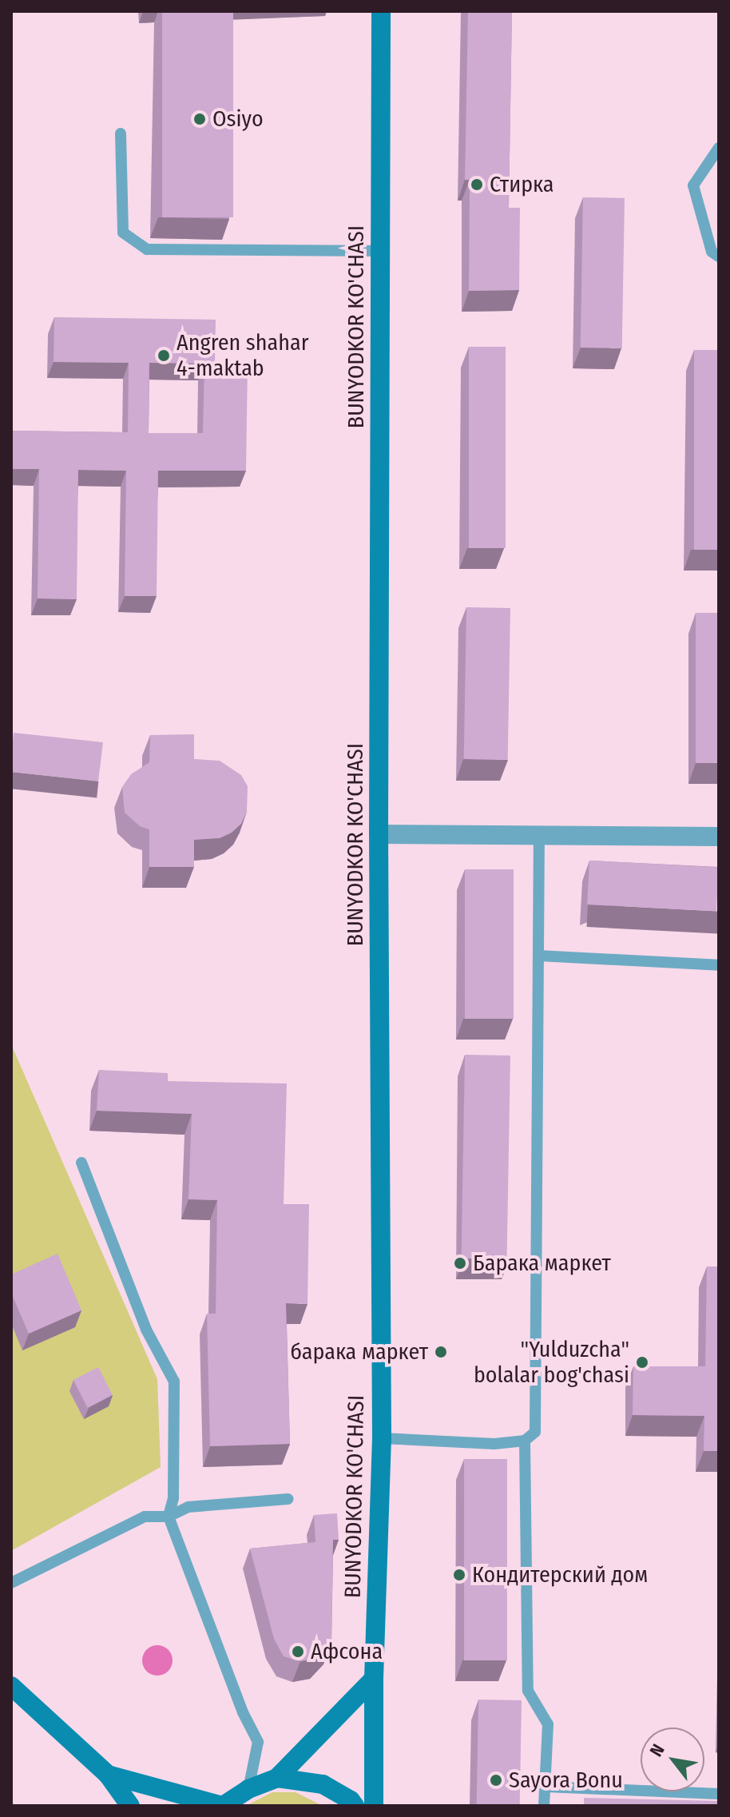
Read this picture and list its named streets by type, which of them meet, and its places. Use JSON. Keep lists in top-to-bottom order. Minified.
{"streets":{"main road":["BUNYODKOR KO'CHASI"]},"places":["Osiyo","Стирка","Angren shahar 4-maktab","Барака маркет","барака маркет","\"Yulduzcha\" bolalar bog'chasi","Кондитерский дом","Афсона","Sayora Bonu"],"north":"top left"}
